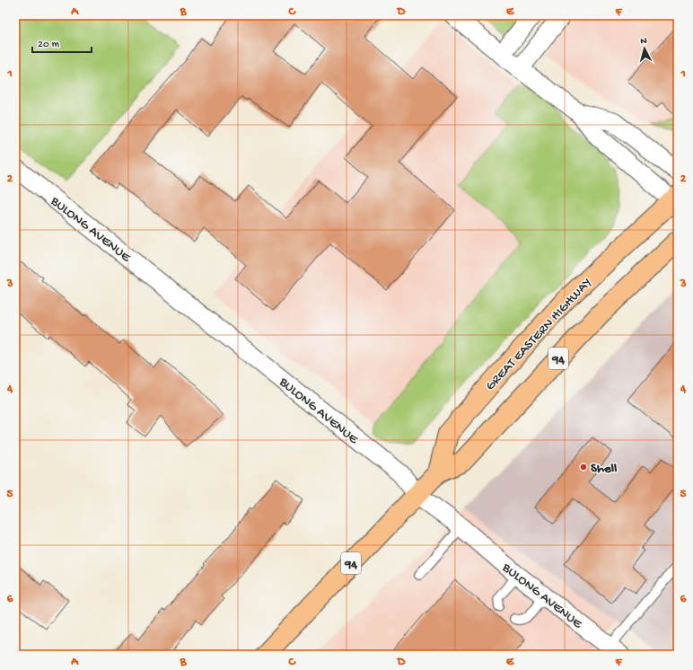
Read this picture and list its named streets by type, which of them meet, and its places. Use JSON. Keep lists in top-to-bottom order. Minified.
{"streets":{"highway":["GREAT EASTERN HIGHWAY","94"],"street":["BULONG AVENUE"]},"crossings":[["BULONG AVENUE","GREAT EASTERN HIGHWAY"]],"places":["Shell"],"scale_bar":"20 m","north":"top","grid":{"columns":["A","B","C","D","E","F"],"rows":["1","2","3","4","5","6"]}}
